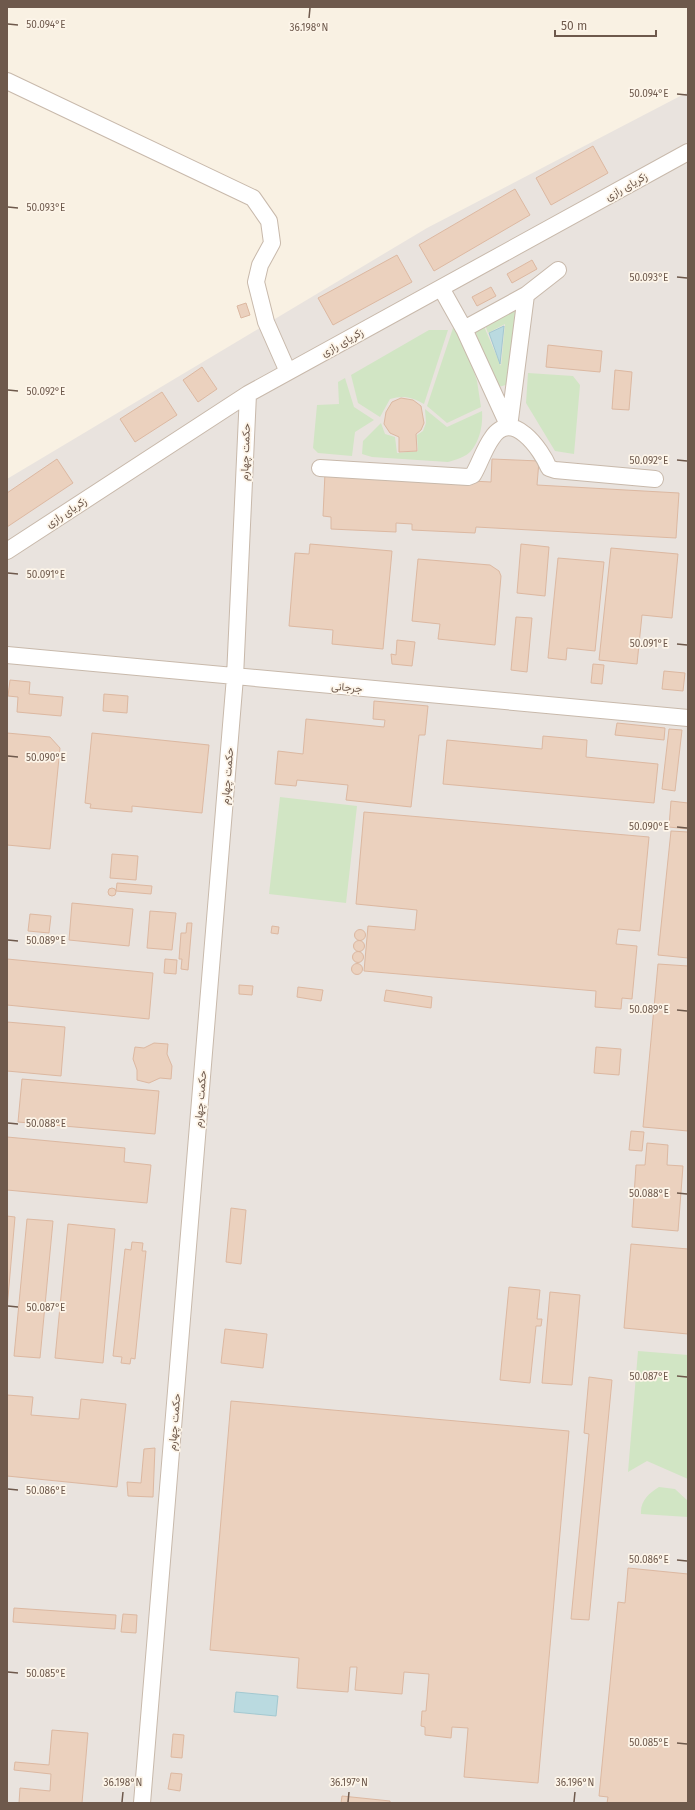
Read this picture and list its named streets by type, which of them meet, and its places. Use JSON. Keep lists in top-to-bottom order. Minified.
{"streets":{"street":["زکریای رازی","حکمت چهارم","جرجانی"]},"crossings":[["زکریای رازی","حکمت چهارم"],["حکمت چهارم","جرجانی"]],"scale_bar":"50 m","coordinates":["50.094°E","36.198°N","50.093°E","50.092°E","50.091°E","50.090°E","50.089°E","50.088°E","50.087°E","50.086°E","50.085°E","36.197°N","36.196°N"]}
